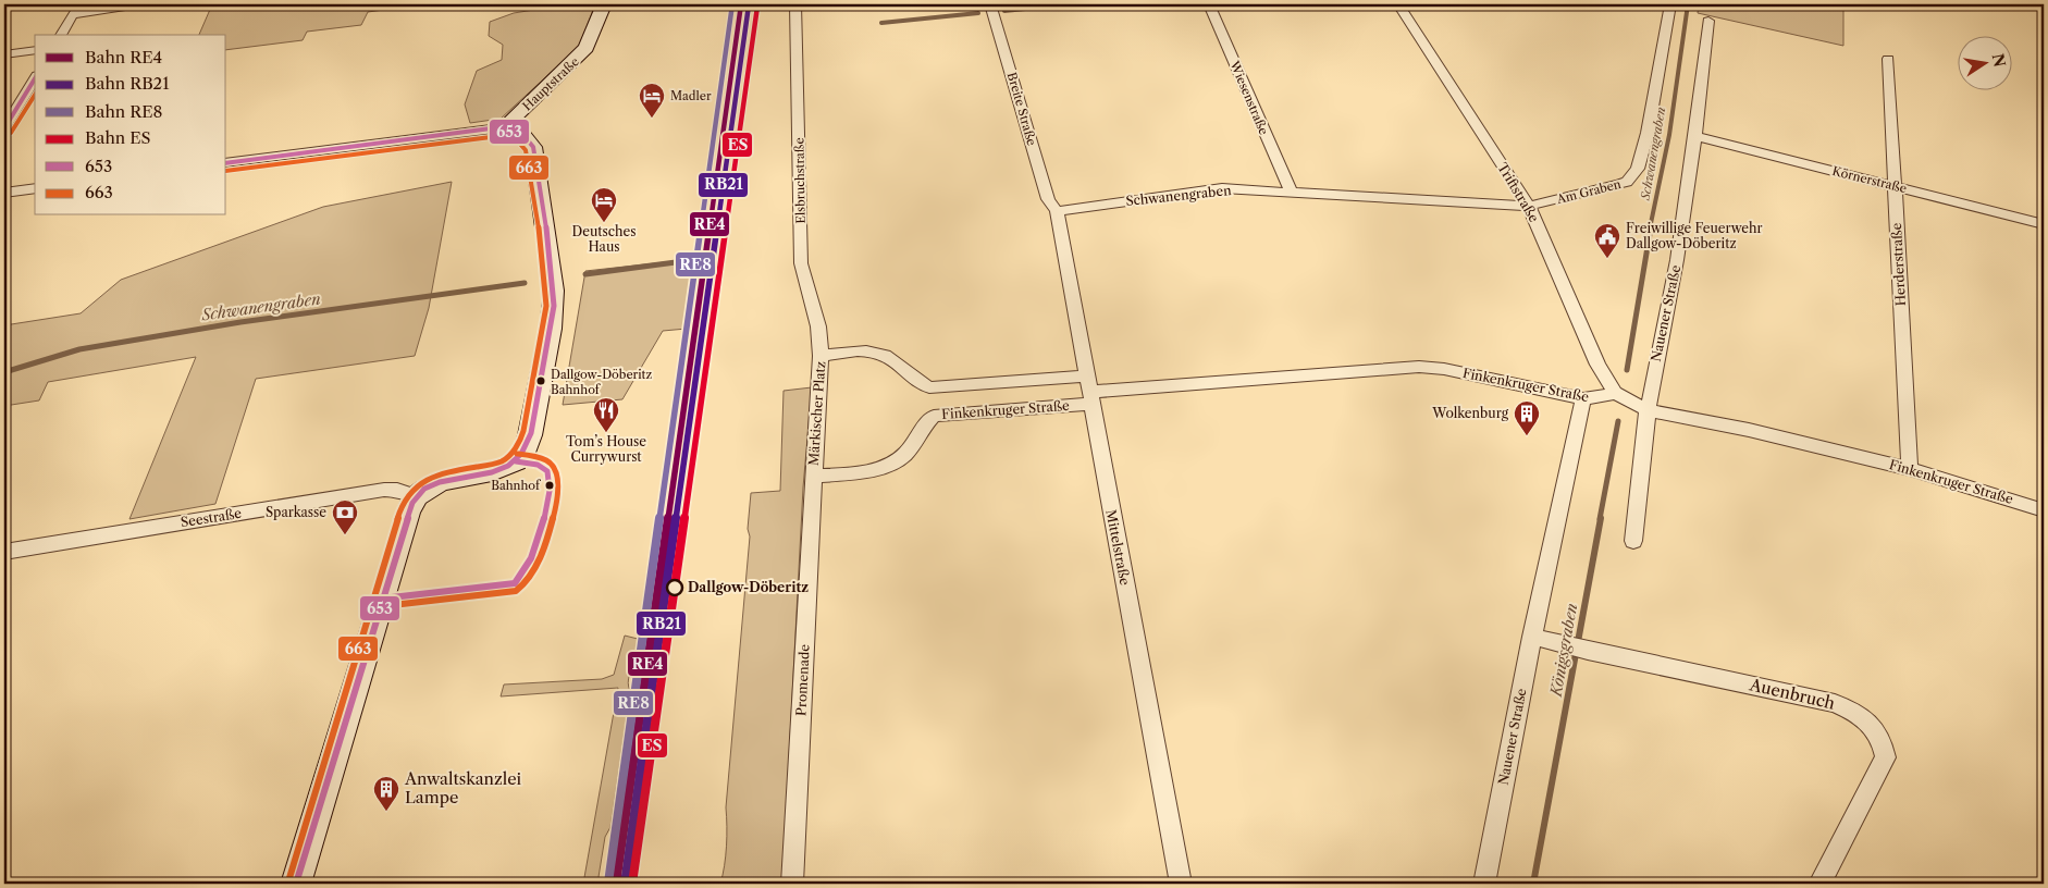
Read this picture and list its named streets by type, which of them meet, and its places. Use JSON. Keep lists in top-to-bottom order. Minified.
{"streets":{"street":["Hauptstraße","Wiesenstraße","Breite Straße","Körnerstraße","Elsbruchstraße","Am Graben","Triftstraße","Schwanengraben","Herderstraße","Nauener Straße","Finkenkruger Straße","Märkischer Platz","Seestraße","Mittelstraße","Promenade","Auenbruch"]},"crossings":[["Wiesenstraße","Schwanengraben"],["Breite Straße","Schwanengraben"],["Breite Straße","Mittelstraße"],["Körnerstraße","Herderstraße"],["Körnerstraße","Nauener Straße"],["Elsbruchstraße","Märkischer Platz"],["Am Graben","Triftstraße"],["Am Graben","Schwanengraben"],["Triftstraße","Schwanengraben"],["Triftstraße","Finkenkruger Straße"],["Schwanengraben","Mittelstraße"],["Herderstraße","Finkenkruger Straße"],["Nauener Straße","Finkenkruger Straße"],["Nauener Straße","Auenbruch"],["Finkenkruger Straße","Märkischer Platz"],["Finkenkruger Straße","Mittelstraße"],["Märkischer Platz","Promenade"]],"water":["Schwanengraben","Königsgraben"],"places":{"hotel":["Madler","Deutsches Haus"],"public building":["Freiwillige Feuerwehr Dallgow-Döberitz"],"other":["Dallgow-Döberitz Bahnhof","Bahnhof","Dallgow-Döberitz"],"restaurant":["Tom’s House Currywurst"],"building":["Wolkenburg","Anwaltskanzlei Lampe"],"bank":["Sparkasse"]},"lines":["rail line RE4","rail line RE8","rail line RB21","rail line ES","transit line 653","transit line 663"],"legend":["Bahn RE4","Bahn RB21","Bahn RE8","Bahn ES","653","663"],"north":"right"}
